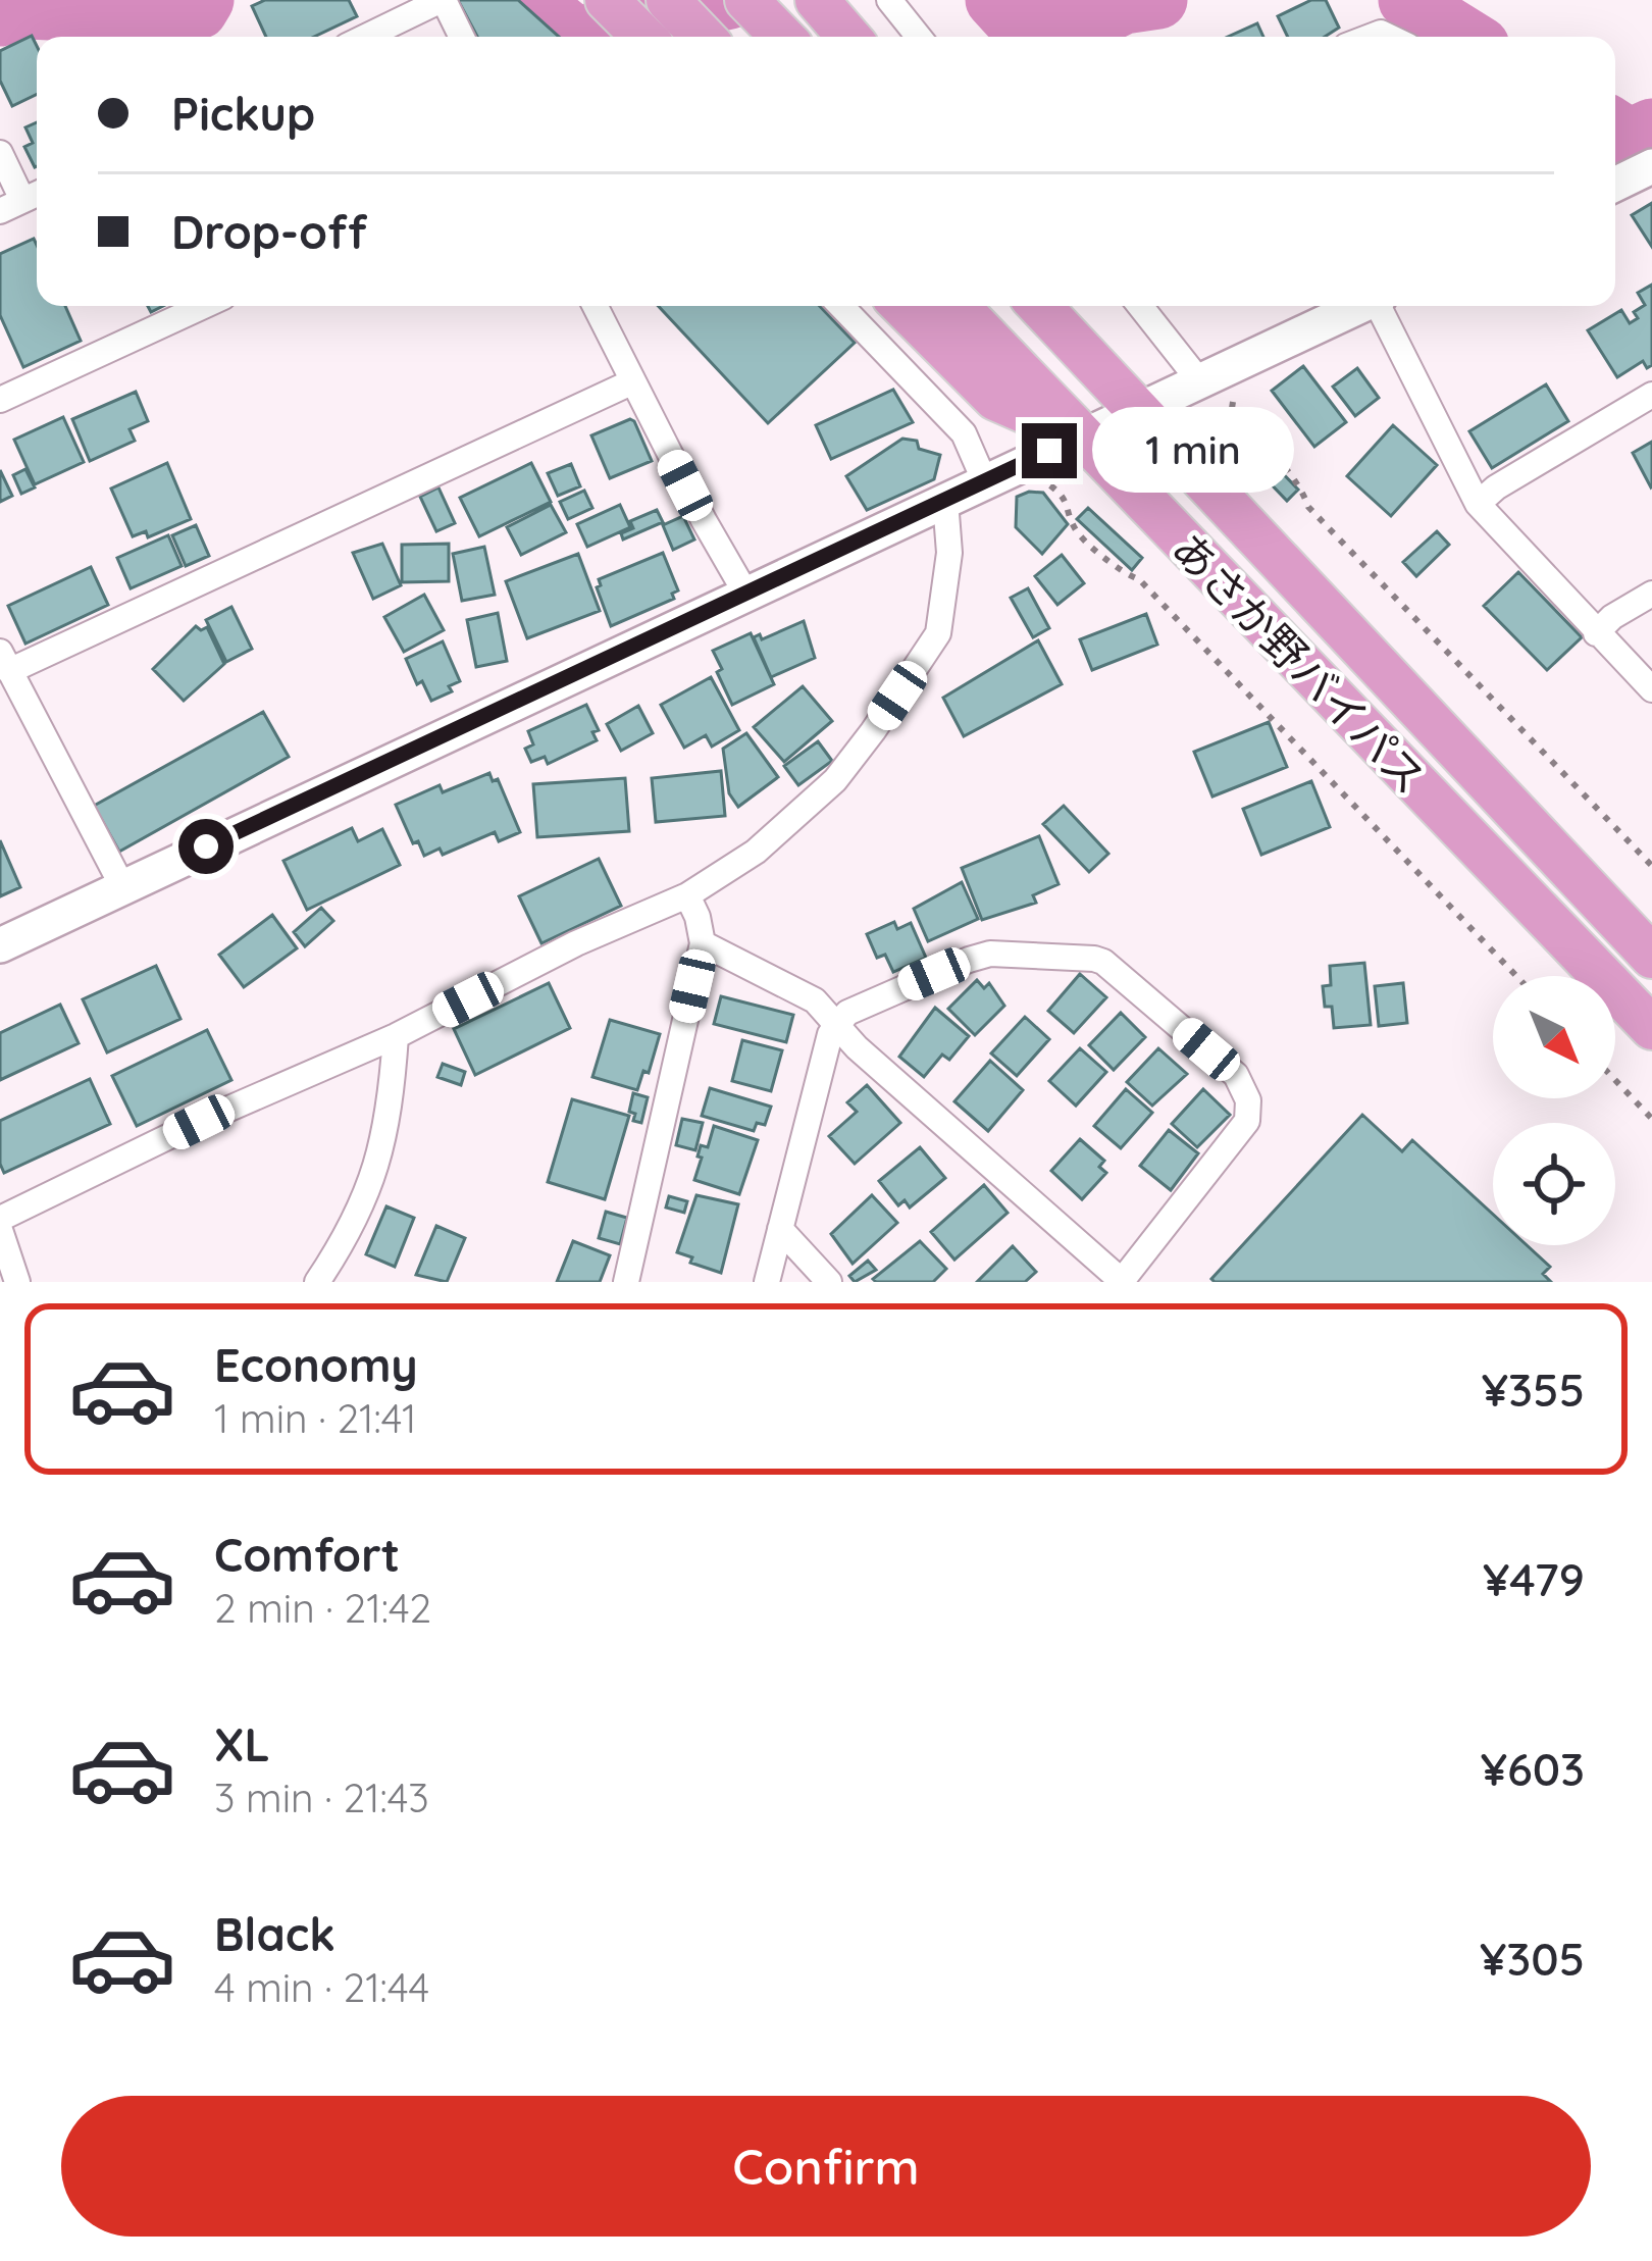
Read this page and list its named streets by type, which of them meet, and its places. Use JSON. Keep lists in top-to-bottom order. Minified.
{"streets":{"highway":["あさか野バイパス"]},"north":"bottom right","page":{"banner":["Pickup","Drop-off"],"bubble":"1 min","list":[{"name":"Economy","note":"1 min · 21:41","value":"¥355"},{"name":"Comfort","note":"2 min · 21:42","value":"¥479"},{"name":"XL","note":"3 min · 21:43","value":"¥603"},{"name":"Black","note":"4 min · 21:44","value":"¥305"}],"buttons":"Confirm"}}
